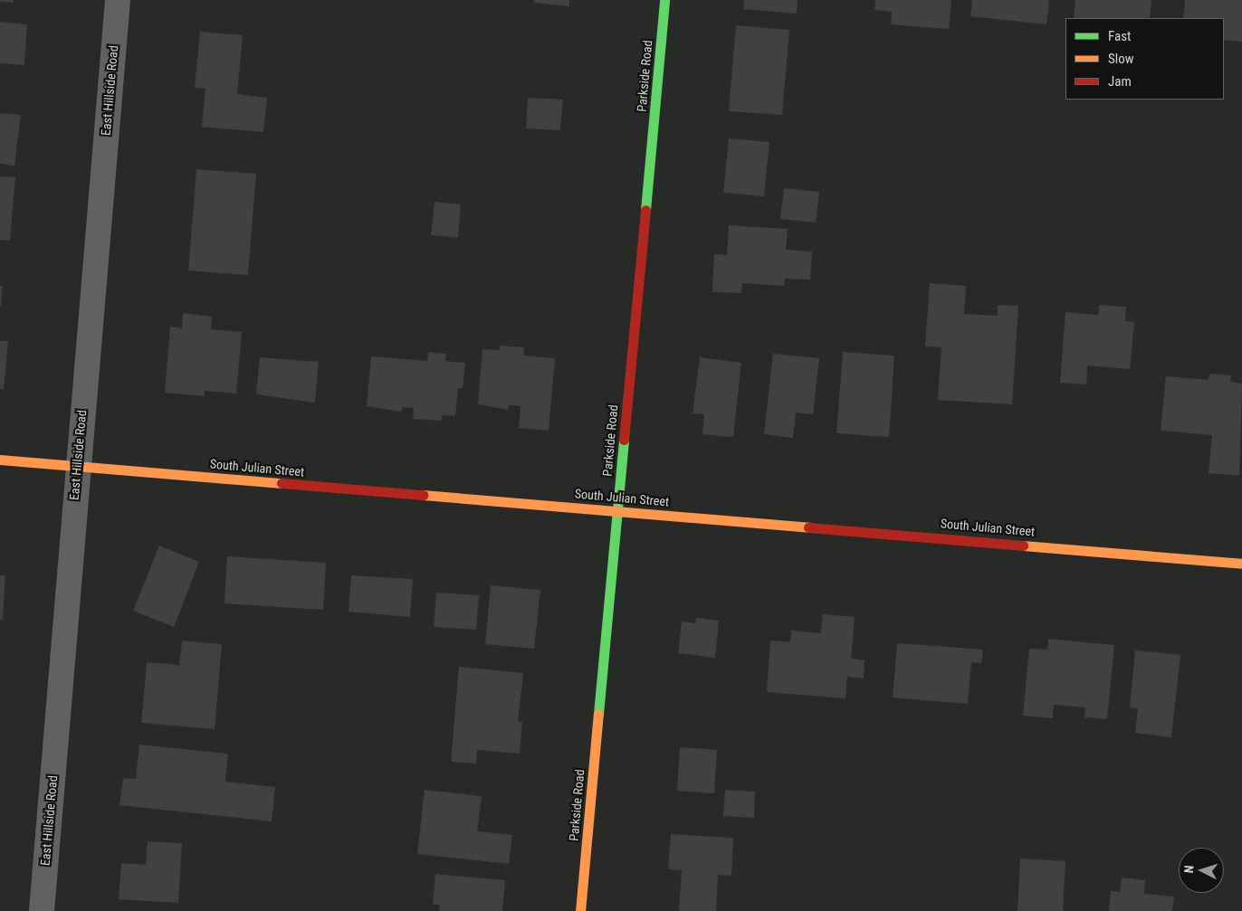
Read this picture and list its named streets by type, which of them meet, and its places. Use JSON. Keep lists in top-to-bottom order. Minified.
{"streets":{"street":["Parkside Road","East Hillside Road","South Julian Street"]},"crossings":[["Parkside Road","South Julian Street"],["East Hillside Road","South Julian Street"]],"legend":["Fast","Slow","Jam"],"north":"left"}
